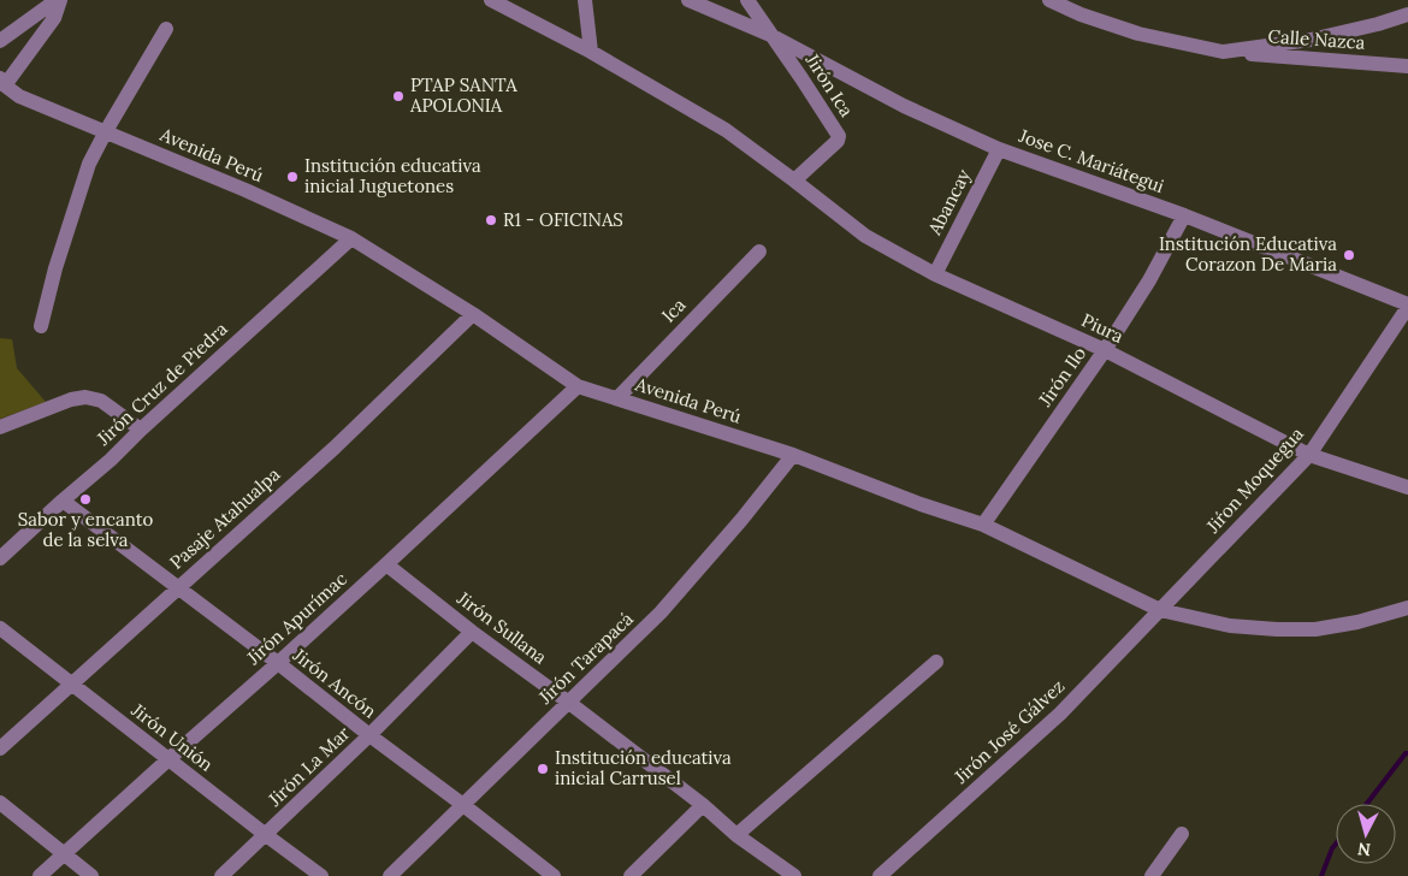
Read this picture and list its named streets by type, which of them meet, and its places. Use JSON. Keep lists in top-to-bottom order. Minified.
{"streets":{"street":["Calle Nazca","Jirón Ica","Avenida Perú","Jose C. Mariátegui","Abancay","Ica","Piura","Jirón Ilo","Jirón Cruz de Piedra","Jiŕon Moquegua","Pasaje Atahualpa","Jirón Apurímac","Jirón Sullana","Jirón Tarapacá","Jirón Ancón","Jirón José Gálvez","Jirón Unión","Jirón La Mar"]},"crossings":[["Jirón Ica","Jose C. Mariátegui"],["Jirón Ica","Piura"],["Avenida Perú","Ica"],["Avenida Perú","Jirón Ilo"],["Avenida Perú","Jirón Cruz de Piedra"],["Avenida Perú","Jiŕon Moquegua"],["Avenida Perú","Pasaje Atahualpa"],["Avenida Perú","Jirón Apurímac"],["Avenida Perú","Jirón Tarapacá"],["Avenida Perú","Jirón José Gálvez"],["Jose C. Mariátegui","Abancay"],["Jose C. Mariátegui","Jirón Ilo"],["Jose C. Mariátegui","Jiŕon Moquegua"],["Abancay","Piura"],["Piura","Jirón Ilo"],["Piura","Jiŕon Moquegua"],["Jirón Cruz de Piedra","Jirón Ancón"],["Jiŕon Moquegua","Jirón José Gálvez"],["Pasaje Atahualpa","Jirón Ancón"],["Pasaje Atahualpa","Jirón Unión"],["Jirón Apurímac","Jirón Sullana"],["Jirón Apurímac","Jirón Ancón"],["Jirón Apurímac","Jirón Unión"],["Jirón Sullana","Jirón Tarapacá"],["Jirón Sullana","Jirón La Mar"],["Jirón Tarapacá","Jirón Ancón"],["Jirón Ancón","Jirón La Mar"],["Jirón Unión","Jirón La Mar"]],"places":["PTAP SANTA APOLONIA","Institución educativa inicial Juguetones","R1 - OFICINAS","Institución Educativa Corazon De Maria","Sabor y encanto de la selva","Institución educativa inicial Carrusel"],"north":"bottom"}
